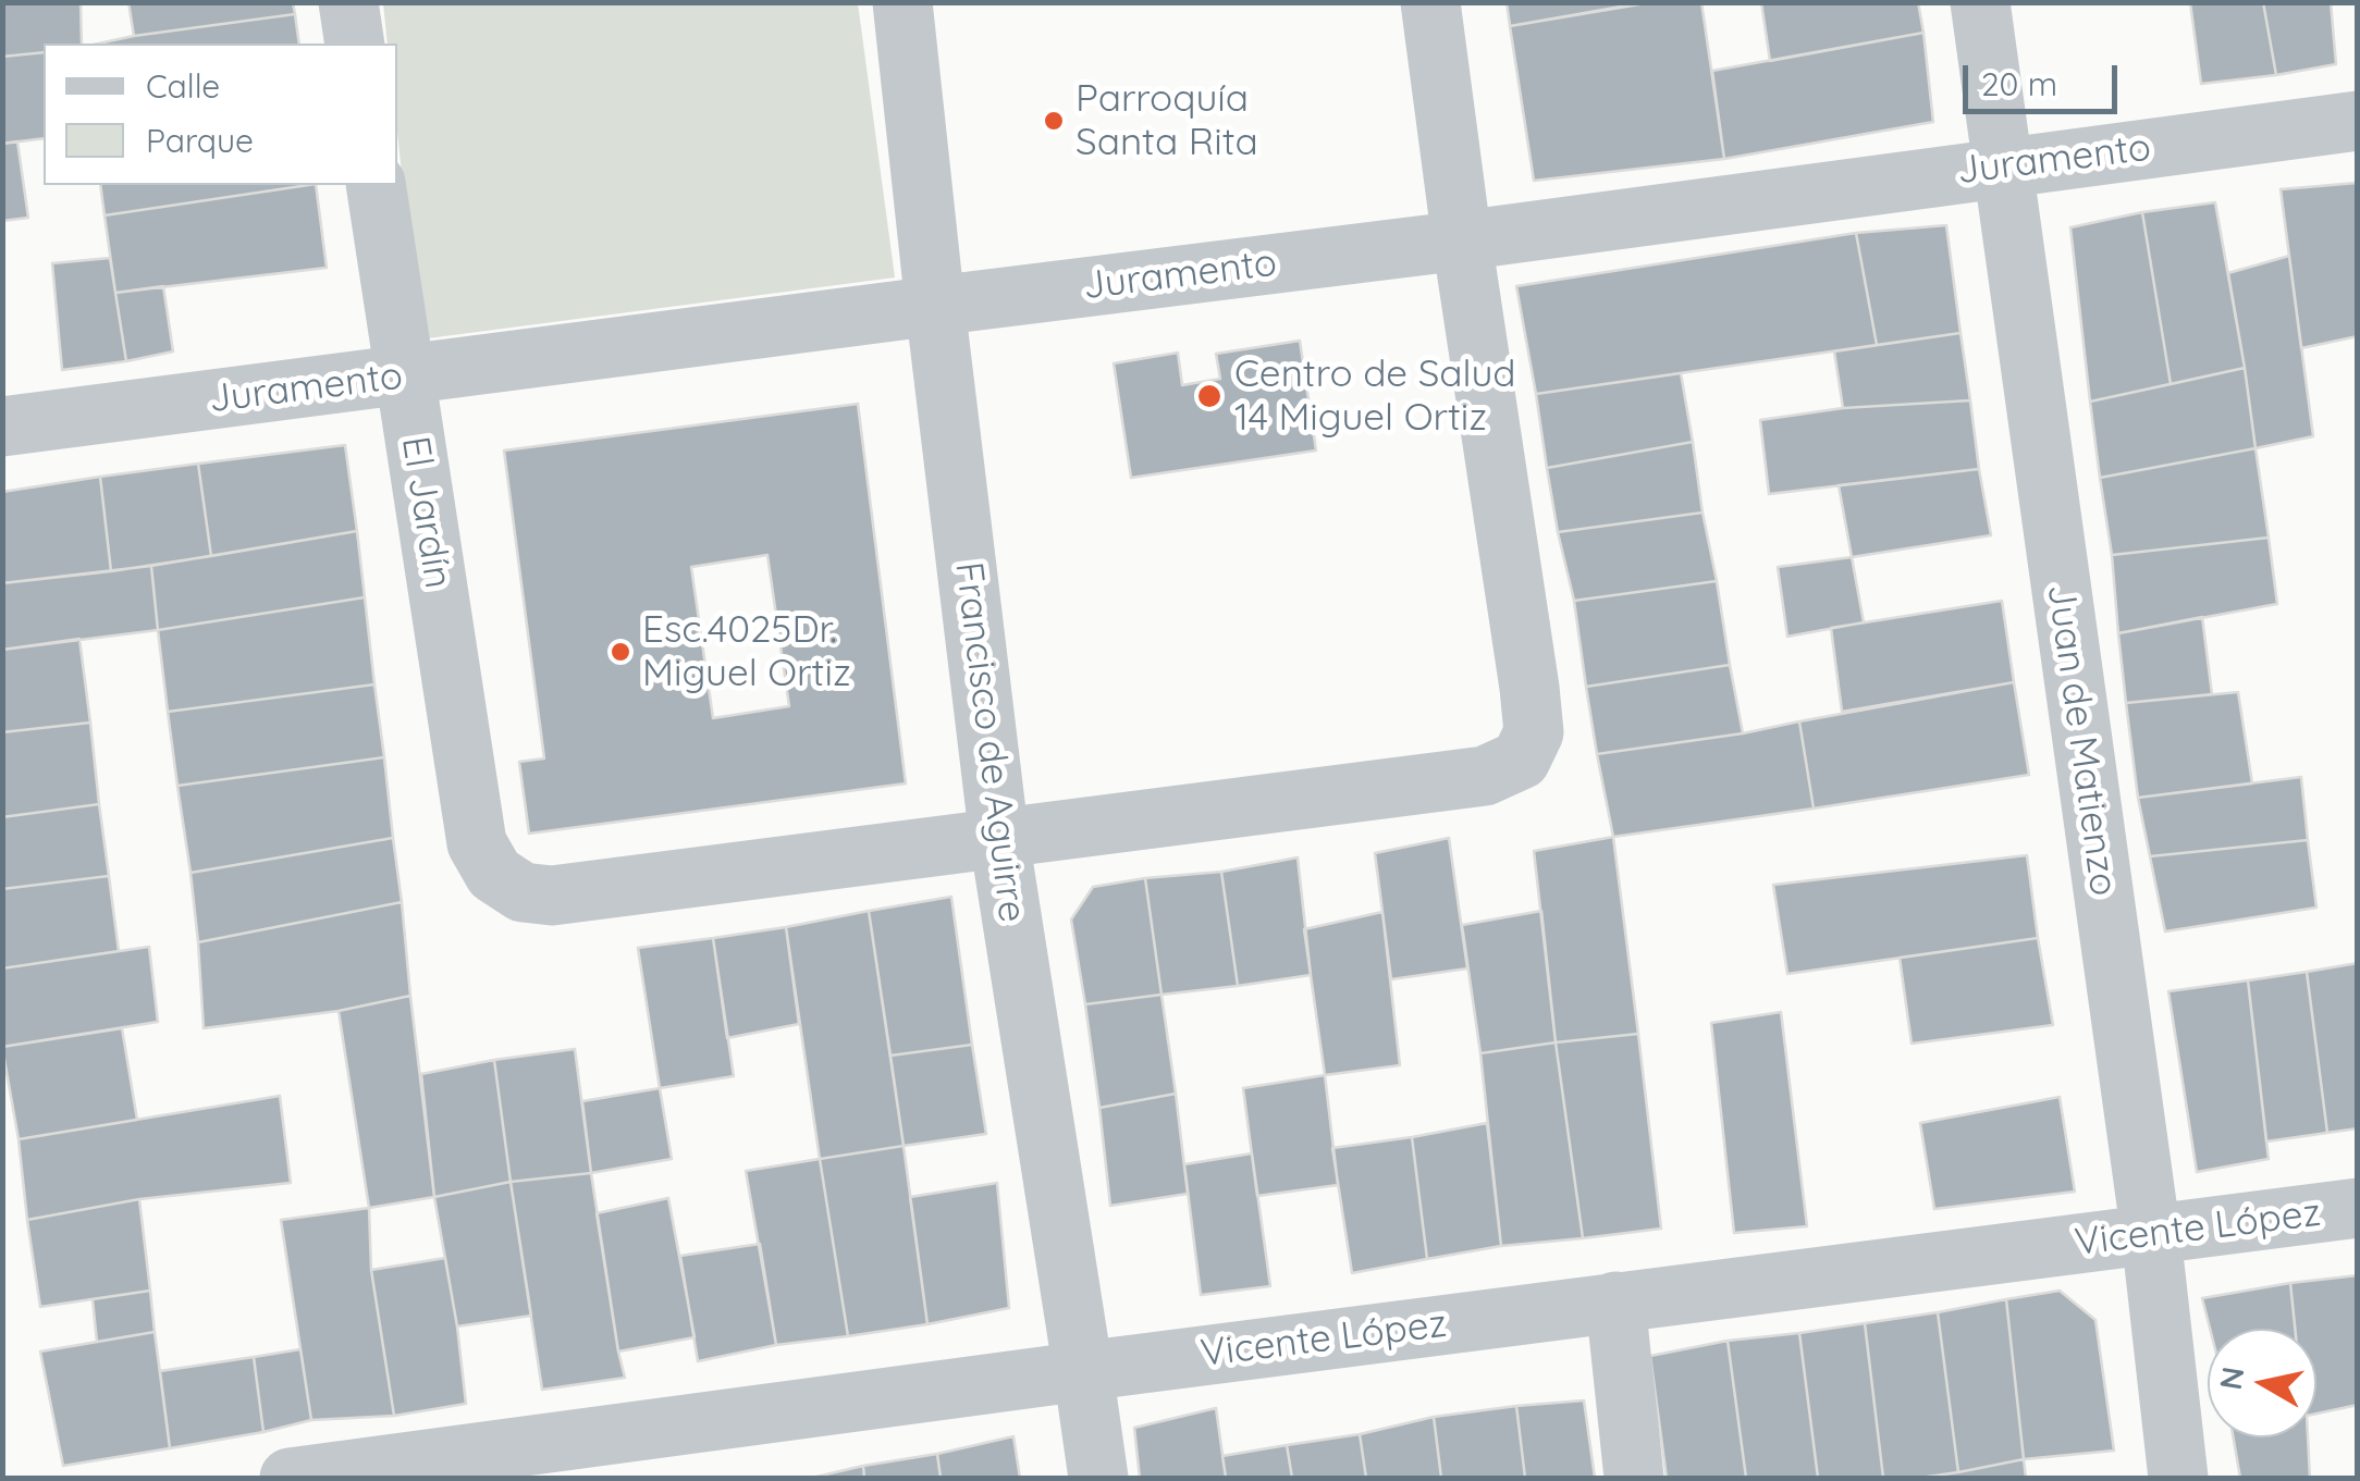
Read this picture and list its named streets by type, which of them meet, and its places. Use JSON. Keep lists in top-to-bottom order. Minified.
{"streets":{"street":["Juramento","El Jardín","Juan de Matienzo","Francisco de Aguirre","Vicente López"]},"crossings":[["Juramento","El Jardín"],["Juramento","Juan de Matienzo"],["Juramento","Francisco de Aguirre"],["El Jardín","Francisco de Aguirre"],["Juan de Matienzo","Vicente López"],["Francisco de Aguirre","Vicente López"]],"places":["Parroquía Santa Rita","Centro de Salud 14 Miguel Ortiz","Esc.4025Dr. Miguel Ortiz"],"legend":["Calle","Parque"],"scale_bar":"20 m","north":"left"}
